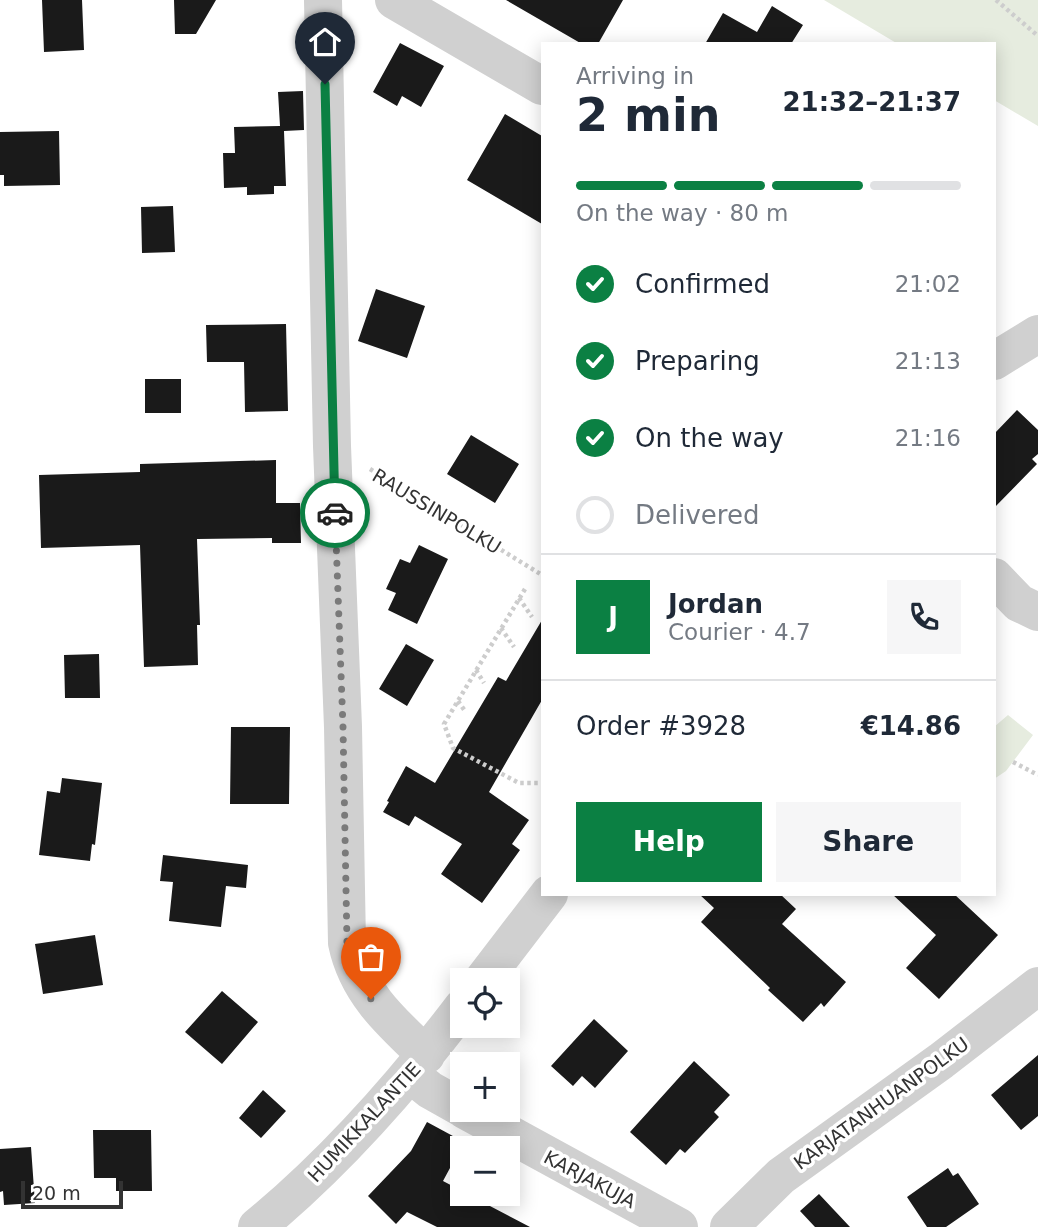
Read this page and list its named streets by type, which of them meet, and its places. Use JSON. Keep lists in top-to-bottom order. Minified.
{"streets":{"street":["KARJATANHUANPOLKU","HUMIKKALANTIE","KARJAKUJA"],"path":["RAUSSINPOLKU"]},"crossings":[["RAUSSINPOLKU","KARJAKUJA"],["HUMIKKALANTIE","KARJAKUJA"]],"scale_bar":"20 m","page":{"heading":["2 min","Arriving in","21:32–21:37"],"panel":["Jordan","Courier · 4.7","Order #3928","€14.86"],"bar":"On the way · 80 m","list":[["Confirmed","21:02"],["Preparing","21:13"],["On the way","21:16"],"Delivered"],"round":"J","buttons":["Help","Share"],"map_buttons":["+","−"],"scale":"20 m"}}
